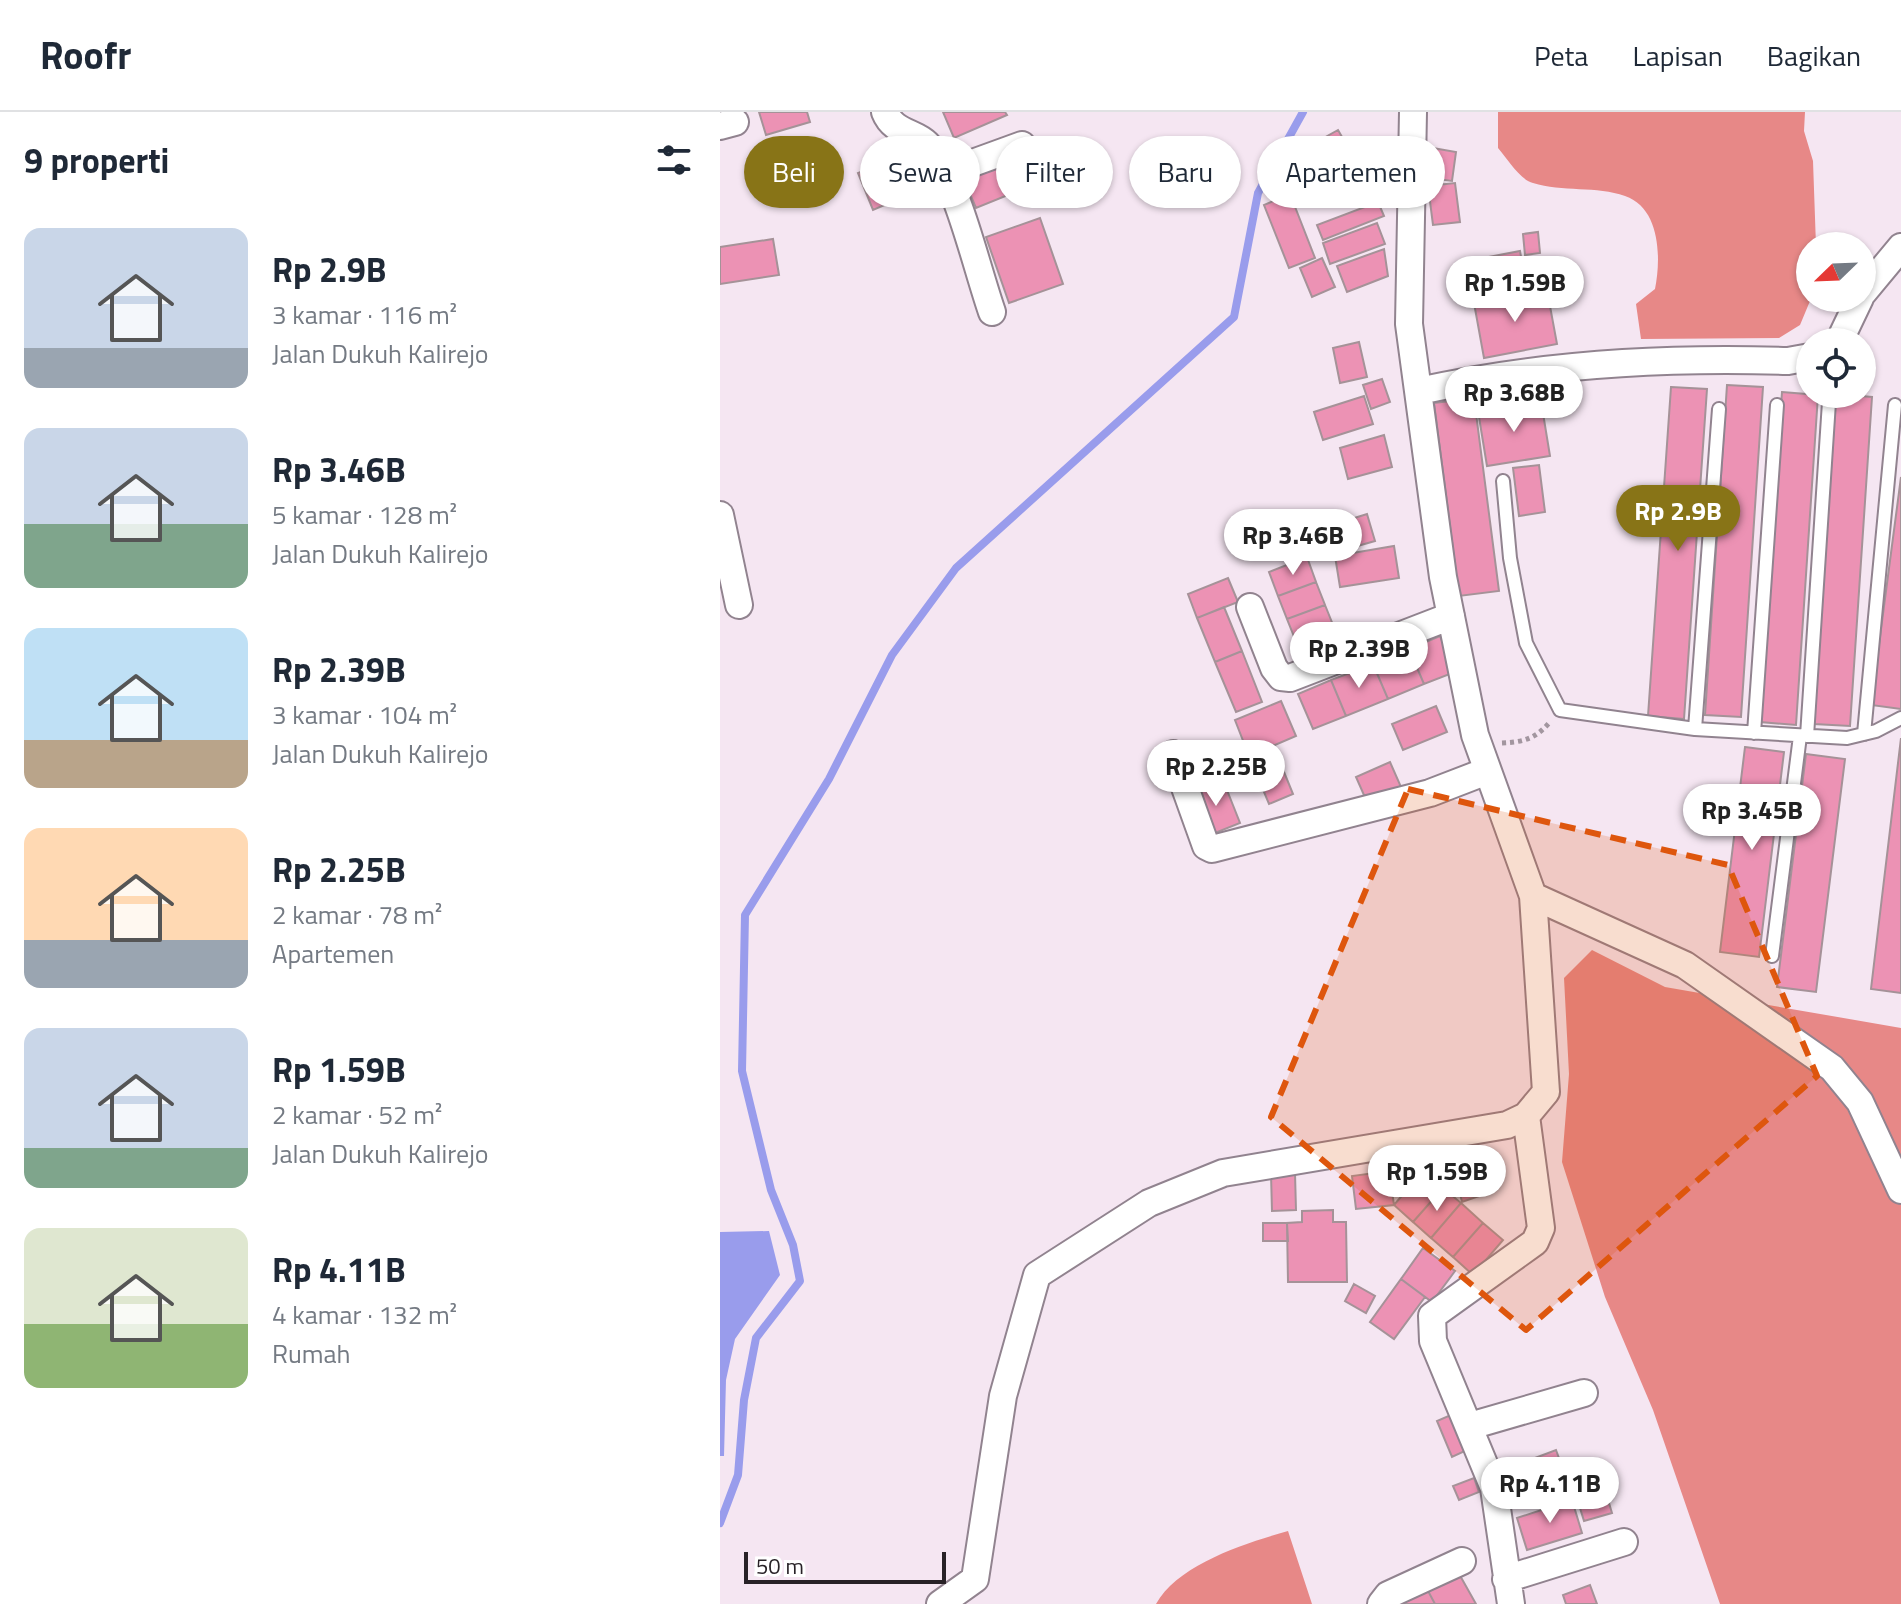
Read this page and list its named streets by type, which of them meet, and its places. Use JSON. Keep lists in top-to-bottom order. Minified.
{"scale_bar":"50 m","north":"bottom left","page":{"header":"Roofr","nav":["Peta","Lapisan","Bagikan"],"heading":"9 properti","chip":["Beli","Sewa","Filter","Baru","Apartemen"],"list":[{"name":"Rp 2.9B","note":"3 kamar · 116 m² · Jalan Dukuh Kalirejo"},{"name":"Rp 3.46B","note":"5 kamar · 128 m² · Jalan Dukuh Kalirejo"},{"name":"Rp 2.39B","note":"3 kamar · 104 m² · Jalan Dukuh Kalirejo"},{"name":"Rp 2.25B","note":"2 kamar · 78 m² · Apartemen"},{"name":"Rp 1.59B","note":"2 kamar · 52 m² · Jalan Dukuh Kalirejo"},{"name":"Rp 4.11B","note":"4 kamar · 132 m² · Rumah"}],"price":["Rp 1.59B","Rp 3.68B","Rp 2.9B","Rp 3.46B","Rp 2.39B","Rp 2.25B","Rp 3.45B","Rp 1.59B","Rp 4.11B"],"scale":"50 m"}}
